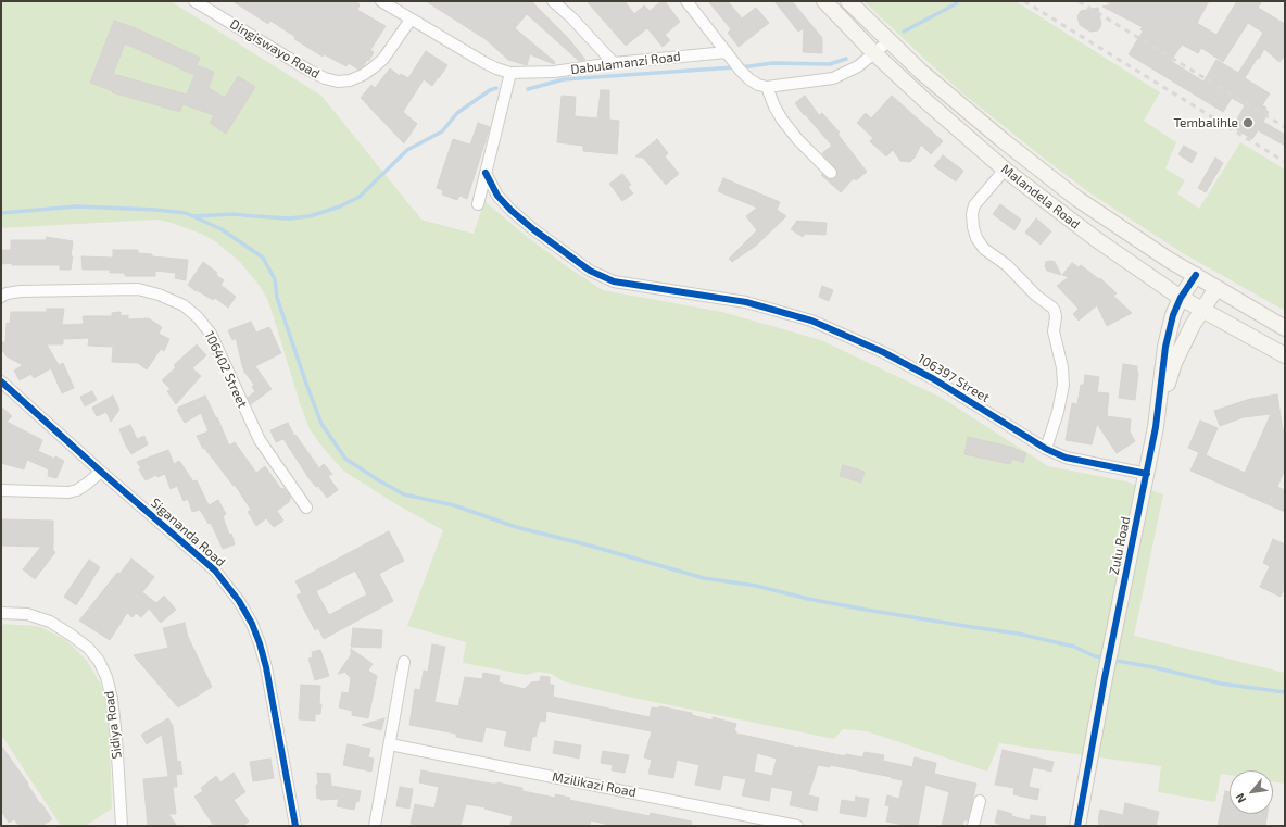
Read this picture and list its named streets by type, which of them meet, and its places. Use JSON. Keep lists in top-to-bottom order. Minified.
{"streets":{"main road":["Malandela Road","Zulu Road"],"street":["Dingiswayo Road","Dabulamanzi Road","106402 Street","106397 Street","Sigananda Road","Sidiya Road","Mzilikazi Road"]},"crossings":[["Dingiswayo Road","Dabulamanzi Road"],["Malandela Road","Zulu Road"],["106397 Street","Zulu Road"]],"places":["Tembalihle"],"north":"bottom left"}
